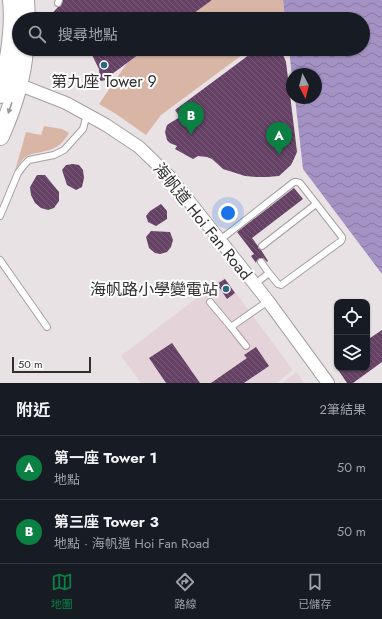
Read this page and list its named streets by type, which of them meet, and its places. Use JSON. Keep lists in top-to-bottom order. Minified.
{"streets":{"street":["海帆道 Hoi Fan Road"]},"places":["第九座 Tower 9","海帆路小學變電站"],"scale_bar":"50 m","north":"bottom","page":{"search":"搜尋地點","pins":["B","A"],"scale":"50 m","heading":["附近","2筆結果"],"list":[{"mark":"A","name":"第一座 Tower 1","note":"地點","value":"50 m"},{"mark":"B","name":"第三座 Tower 3","note":"地點 · 海帆道 Hoi Fan Road","value":"50 m"}],"nav":["地圖","路線","已儲存"]}}
